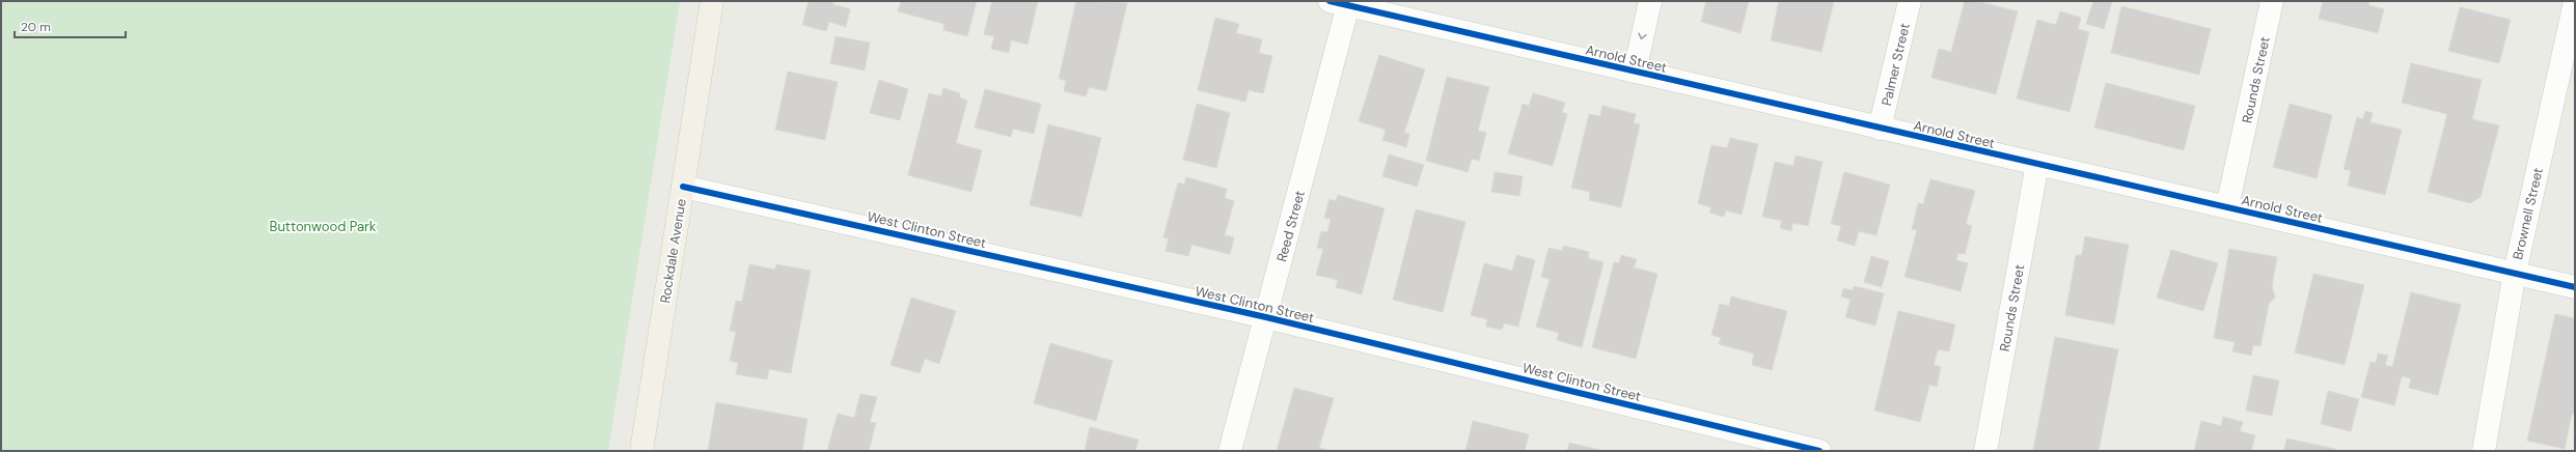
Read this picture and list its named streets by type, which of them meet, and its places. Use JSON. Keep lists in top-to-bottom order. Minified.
{"streets":{"main road":["Rockdale Avenue"],"street":["Arnold Street","Palmer Street","Rounds Street","Brownell Street","Reed Street","West Clinton Street"]},"crossings":[["Arnold Street","Palmer Street"],["Arnold Street","Rounds Street"],["Arnold Street","Brownell Street"],["Arnold Street","Reed Street"],["Reed Street","West Clinton Street"],["West Clinton Street","Rockdale Avenue"]],"parks":["Buttonwood Park"],"scale_bar":"20 m"}
